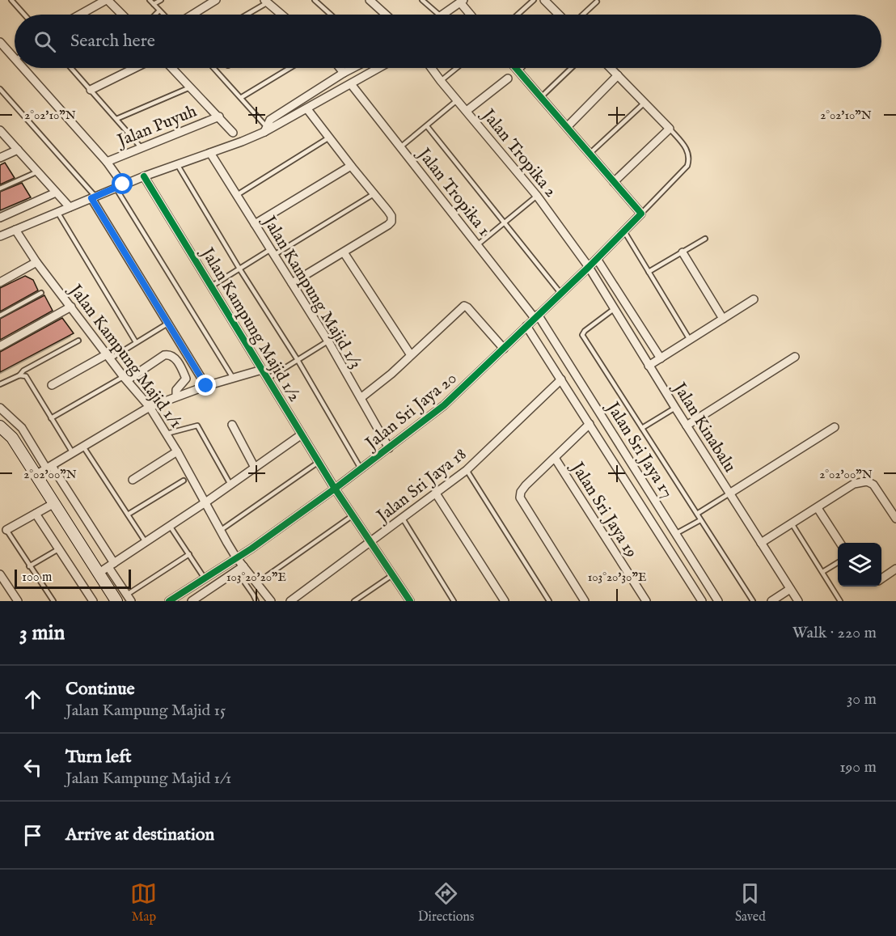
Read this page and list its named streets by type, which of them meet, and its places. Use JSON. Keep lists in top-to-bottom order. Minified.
{"streets":{"street":["Jalan Puyuh","Jalan Tropika 2","Jalan Tropika 1","Jalan Kampung Majid 1/3","Jalan Kampung Majid 1/2","Jalan Kampung Majid 1/1","Jalan Sri Jaya 20","Jalan Kinabalu","Jalan Sri Jaya 17","Jalan Sri Jaya 18","Jalan Sri Jaya 19"]},"crossings":[["Jalan Tropika 2","Jalan Sri Jaya 20"],["Jalan Tropika 2","Jalan Kinabalu"],["Jalan Tropika 1","Jalan Sri Jaya 20"],["Jalan Tropika 1","Jalan Sri Jaya 17"],["Jalan Kampung Majid 1/3","Jalan Sri Jaya 20"],["Jalan Kampung Majid 1/2","Jalan Sri Jaya 20"],["Jalan Kampung Majid 1/2","Jalan Sri Jaya 18"],["Jalan Kampung Majid 1/1","Jalan Sri Jaya 20"],["Jalan Sri Jaya 20","Jalan Kinabalu"],["Jalan Sri Jaya 20","Jalan Sri Jaya 17"],["Jalan Sri Jaya 17","Jalan Sri Jaya 18"]],"scale_bar":"100 m","page":{"search":"Search here","scale":"100 m","heading":["3 min","Walk · 220 m"],"list":[["Continue","Jalan Kampung Majid 15","30 m"],["Turn left","Jalan Kampung Majid 1/1","190 m"],"Arrive at destination"],"nav":["Map","Directions","Saved"]},"coordinates":["2°02'10\"N","2°02'00\"N","103°20'20\"E","103°20'30\"E"]}
